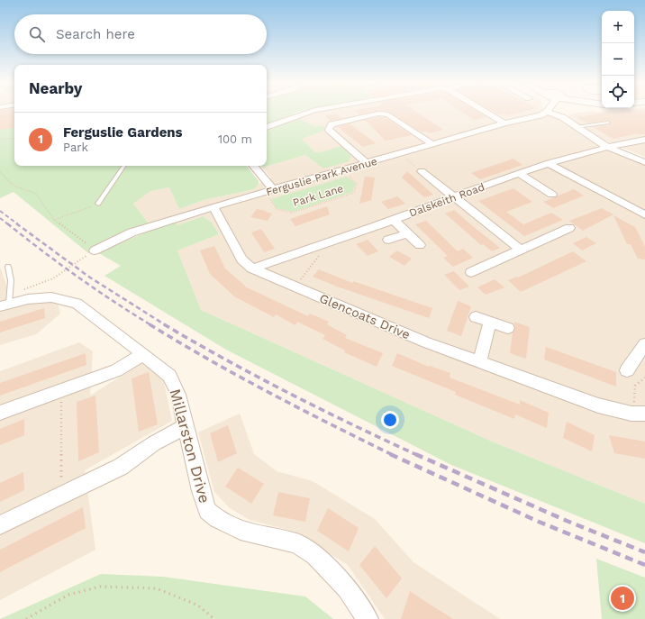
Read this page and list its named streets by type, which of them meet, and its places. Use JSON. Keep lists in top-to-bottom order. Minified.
{"streets":{"street":["Ferguslie Park Avenue","Dalskeith Road","Glencoats Drive","Millarston Drive"],"path":["Park Lane"]},"crossings":[["Ferguslie Park Avenue","Park Lane"],["Dalskeith Road","Glencoats Drive"]],"page":{"map_buttons":["+","−"],"search":"Search here","heading":"Nearby","list":[{"mark":"1","name":"Ferguslie Gardens","note":"Park","value":"100 m"}],"pins":"1"}}
